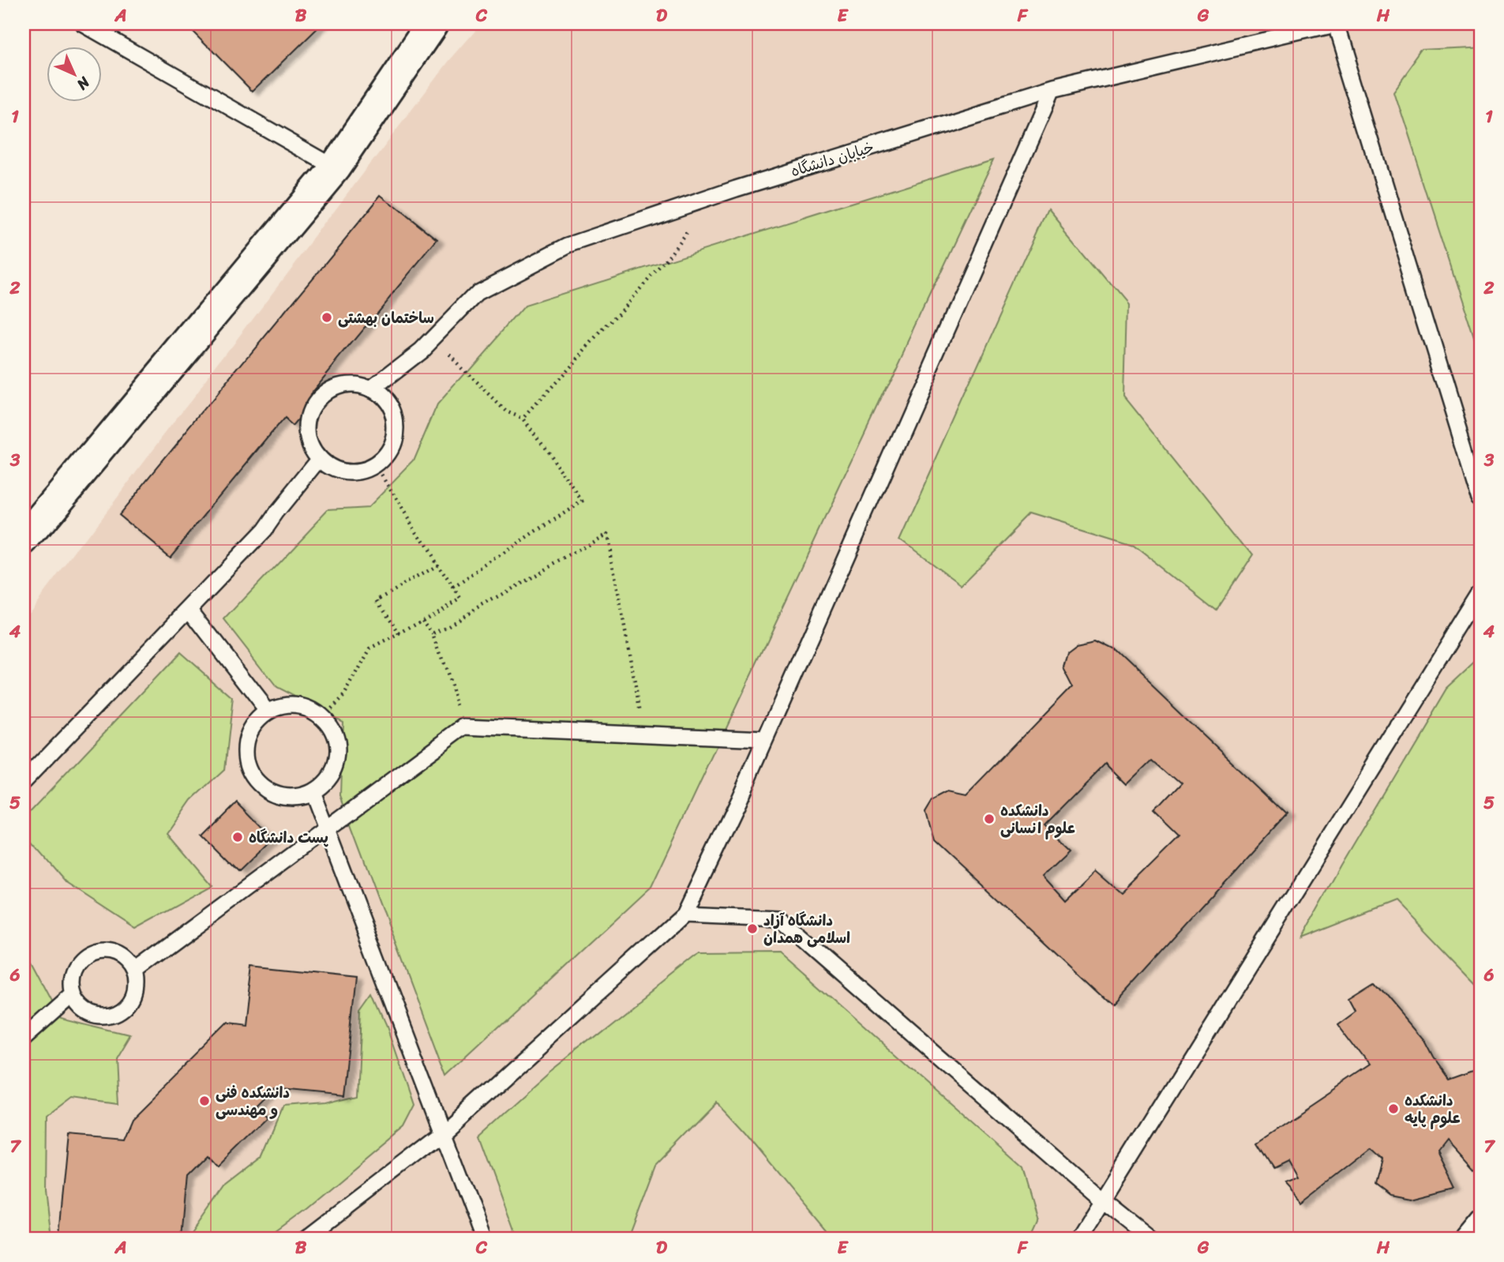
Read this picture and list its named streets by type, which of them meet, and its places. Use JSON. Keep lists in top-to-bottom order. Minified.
{"streets":{"lane":["خیابان دانشگاه"]},"places":["ساختمان بهشتی","دانشکده علوم انسانی","پست دانشگاه","دانشگاه آزاد اسلامی همدان","دانشکده فنی و مهندسی","دانشکده علوم پایه"],"north":"bottom right","grid":{"columns":["A","B","C","D","E","F","G","H"],"rows":["1","2","3","4","5","6","7"]}}
